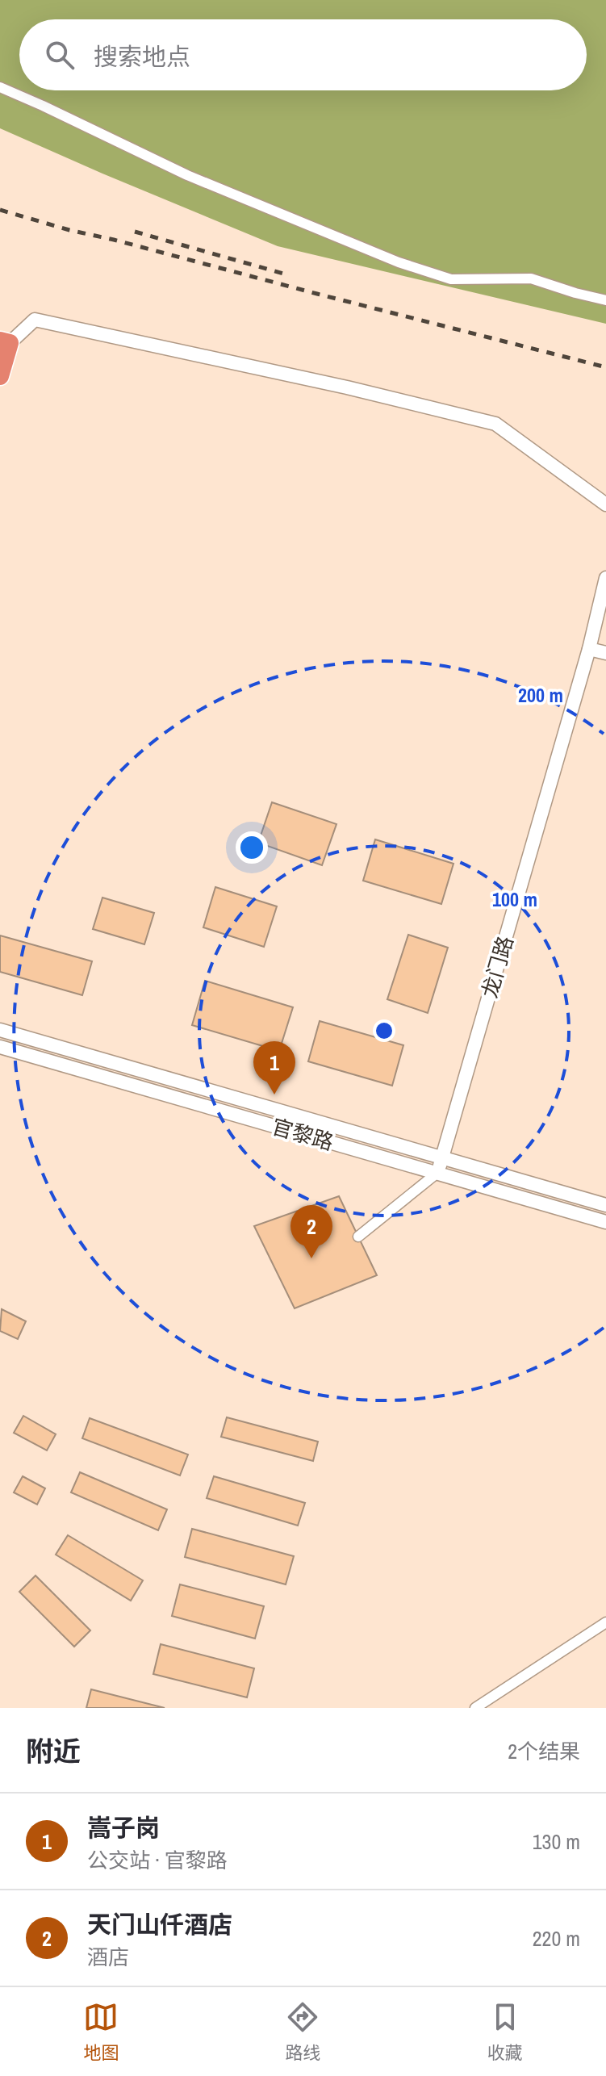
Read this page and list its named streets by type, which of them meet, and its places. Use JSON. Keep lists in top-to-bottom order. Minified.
{"streets":{"street":["龙门路","官黎路"]},"crossings":[["龙门路","官黎路"]],"page":{"search":"搜索地点","pins":["1","2"],"heading":["附近","2个结果"],"list":[{"mark":"1","name":"嵩子岗","note":"公交站 · 官黎路","value":"130 m"},{"mark":"2","name":"天门山仟酒店","note":"酒店","value":"220 m"}],"nav":["地图","路线","收藏"]},"rings":["200 m","100 m"]}
